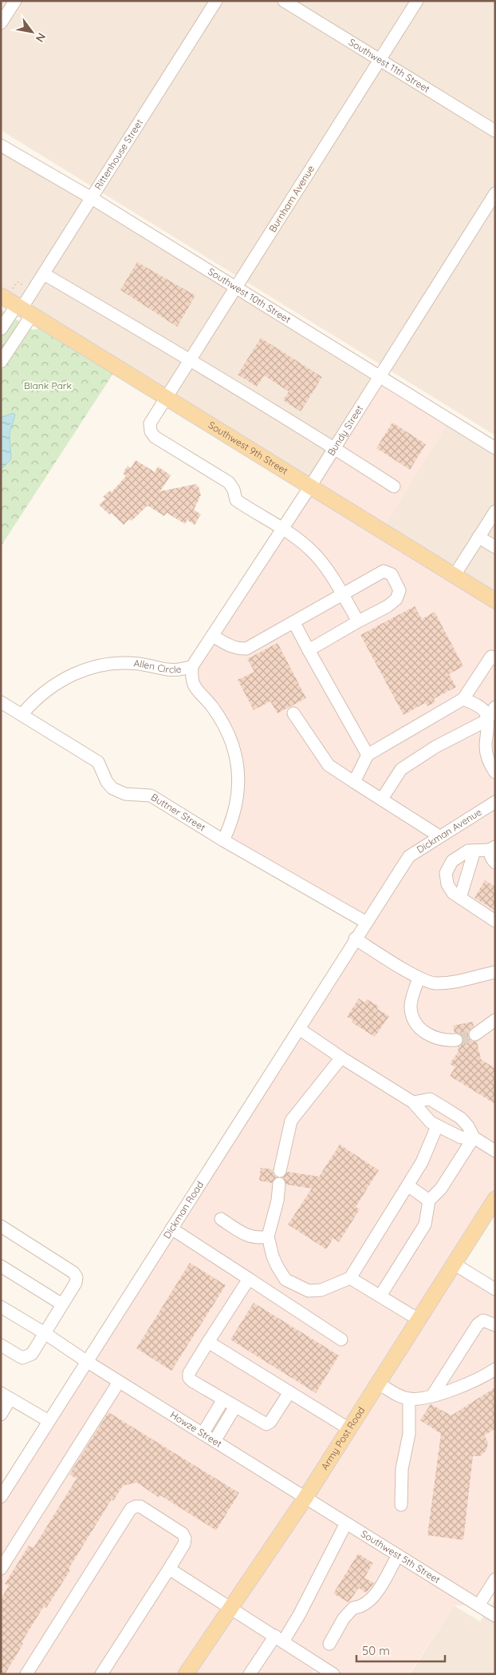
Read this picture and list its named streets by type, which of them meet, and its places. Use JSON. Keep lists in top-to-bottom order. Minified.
{"streets":{"main road":["Southwest 9th Street","Army Post Road"],"street":["Southwest 11th Street","Rittenhouse Street","Burnham Avenue","Southwest 10th Street","Bundy Street","Allen Circle","Buttner Street","Dickman Avenue","Dickman Road","Howze Street","Southwest 5th Street"]},"crossings":[["Southwest 11th Street","Burnham Avenue"],["Rittenhouse Street","Southwest 10th Street"],["Rittenhouse Street","Southwest 9th Street"],["Burnham Avenue","Southwest 10th Street"],["Burnham Avenue","Bundy Street"],["Burnham Avenue","Southwest 9th Street"],["Southwest 10th Street","Bundy Street"],["Bundy Street","Southwest 9th Street"],["Bundy Street","Allen Circle"],["Allen Circle","Buttner Street"],["Buttner Street","Dickman Avenue"],["Buttner Street","Dickman Road"],["Dickman Avenue","Dickman Road"],["Dickman Road","Howze Street"],["Howze Street","Army Post Road"],["Howze Street","Southwest 5th Street"],["Army Post Road","Southwest 5th Street"]],"parks":["Blank Park"],"scale_bar":"50 m","north":"bottom right"}
